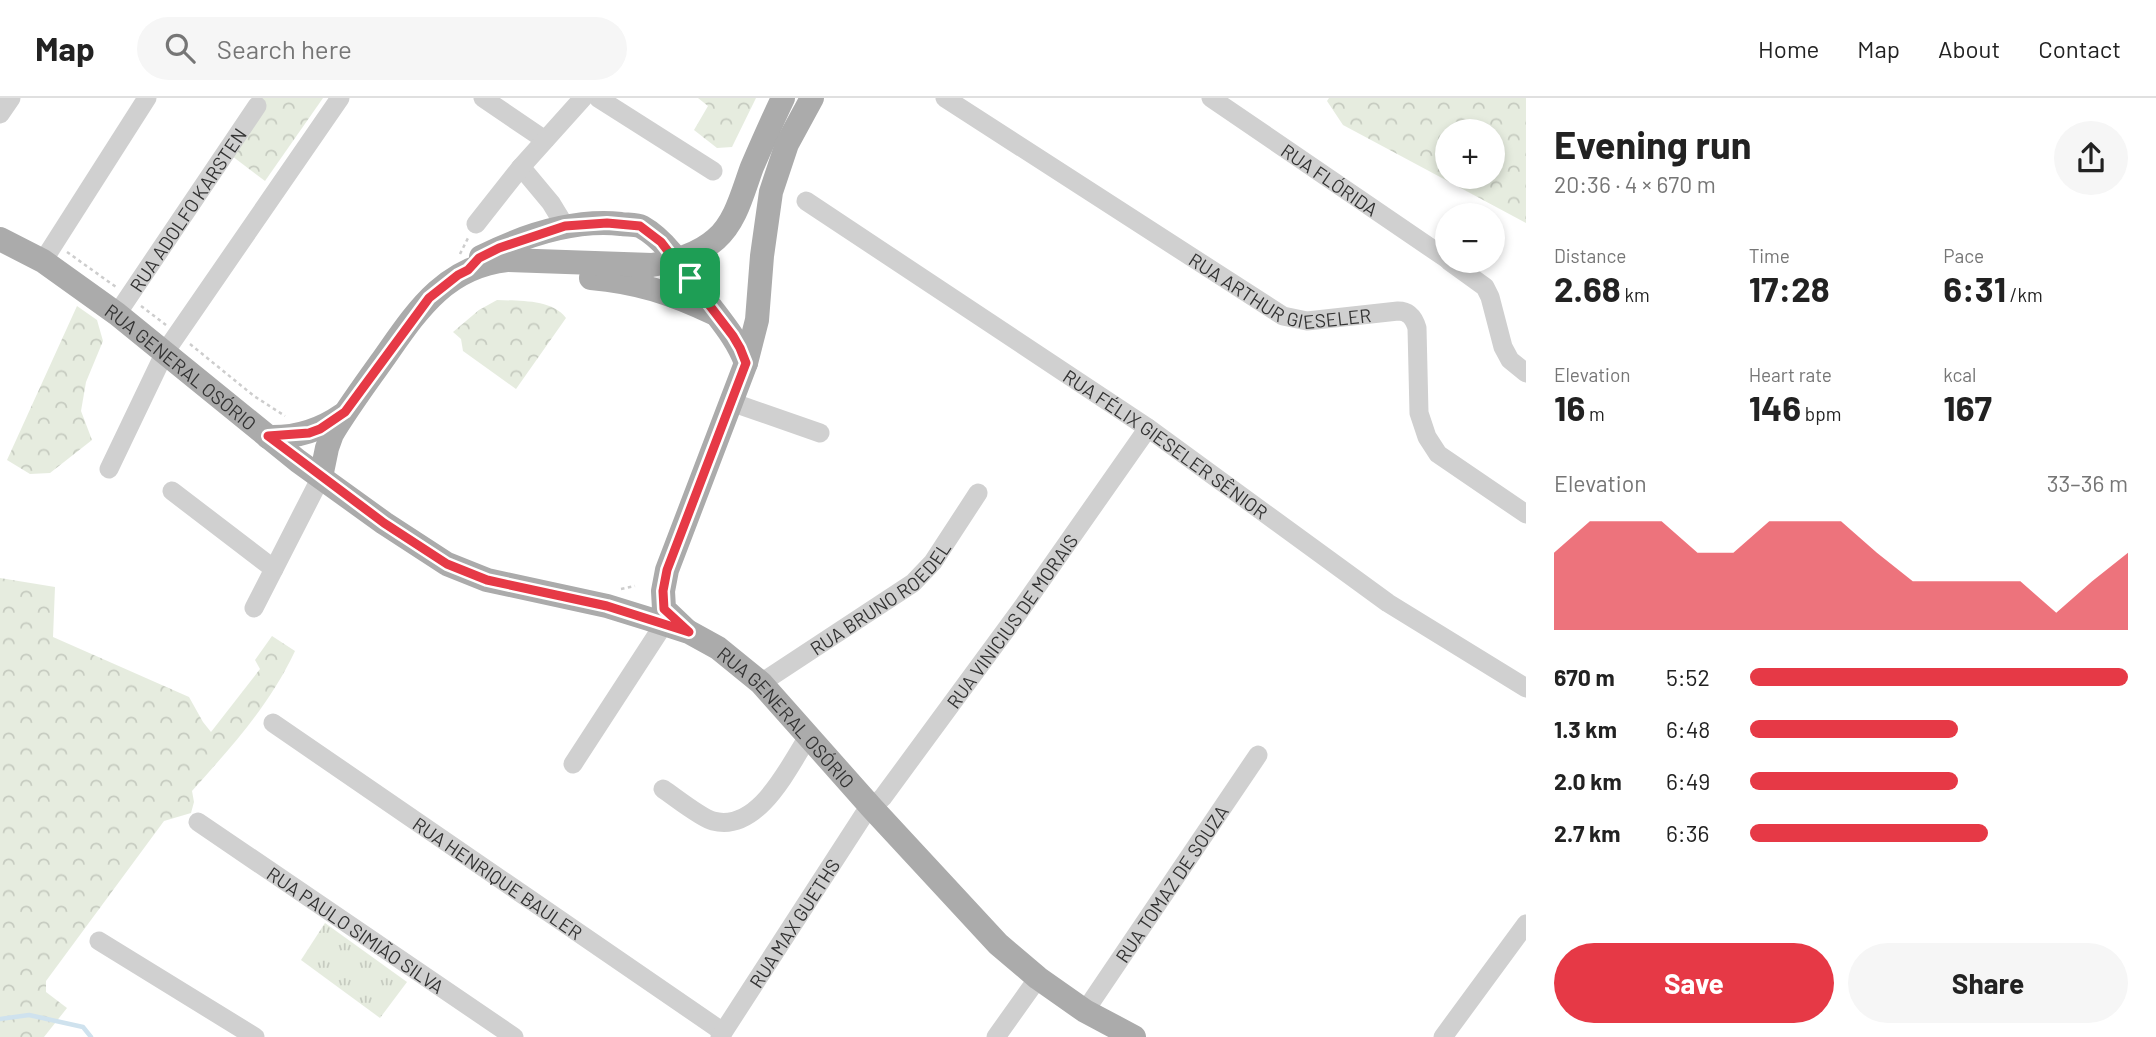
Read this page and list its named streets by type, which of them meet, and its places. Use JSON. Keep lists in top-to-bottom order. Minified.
{"streets":{"main road":["RUA GENERAL OSÓRIO"],"street":["RUA FLÓRIDA","RUA ADOLFO KARSTEN","RUA ARTHUR GIESELER","RUA FÉLIX GIESELER SÊNIOR","RUA BRUNO ROEDEL","RUA VINICIUS DE MORAIS","RUA HENRIQUE BAULER","RUA TOMAZ DE SOUZA","RUA MAX GUETHS","RUA PAULO SIMIÃO SILVA"]},"crossings":[["RUA ADOLFO KARSTEN","RUA GENERAL OSÓRIO"],["RUA GENERAL OSÓRIO","RUA BRUNO ROEDEL"],["RUA GENERAL OSÓRIO","RUA VINICIUS DE MORAIS"],["RUA GENERAL OSÓRIO","RUA TOMAZ DE SOUZA"],["RUA GENERAL OSÓRIO","RUA MAX GUETHS"],["RUA FÉLIX GIESELER SÊNIOR","RUA VINICIUS DE MORAIS"],["RUA VINICIUS DE MORAIS","RUA MAX GUETHS"],["RUA HENRIQUE BAULER","RUA MAX GUETHS"]],"page":{"header":"Map","search":"Search here","nav":["Home","Map","About","Contact"],"heading":["Evening run","20:36 · 4 × 670 m"],"map_buttons":["+","−"],"stats":[["Distance","2.68 km"],["Time","17:28"],["Pace","6:31 /km"],["Elevation","16 m"],["Heart rate","146 bpm"],["kcal","167"]],"chart":["Elevation","33–36 m"],"list":[{"name":"670 m","note":"5:52"},{"name":"1.3 km","note":"6:48"},{"name":"2.0 km","note":"6:49"},{"name":"2.7 km","note":"6:36"}],"buttons":["Save","Share"]}}
